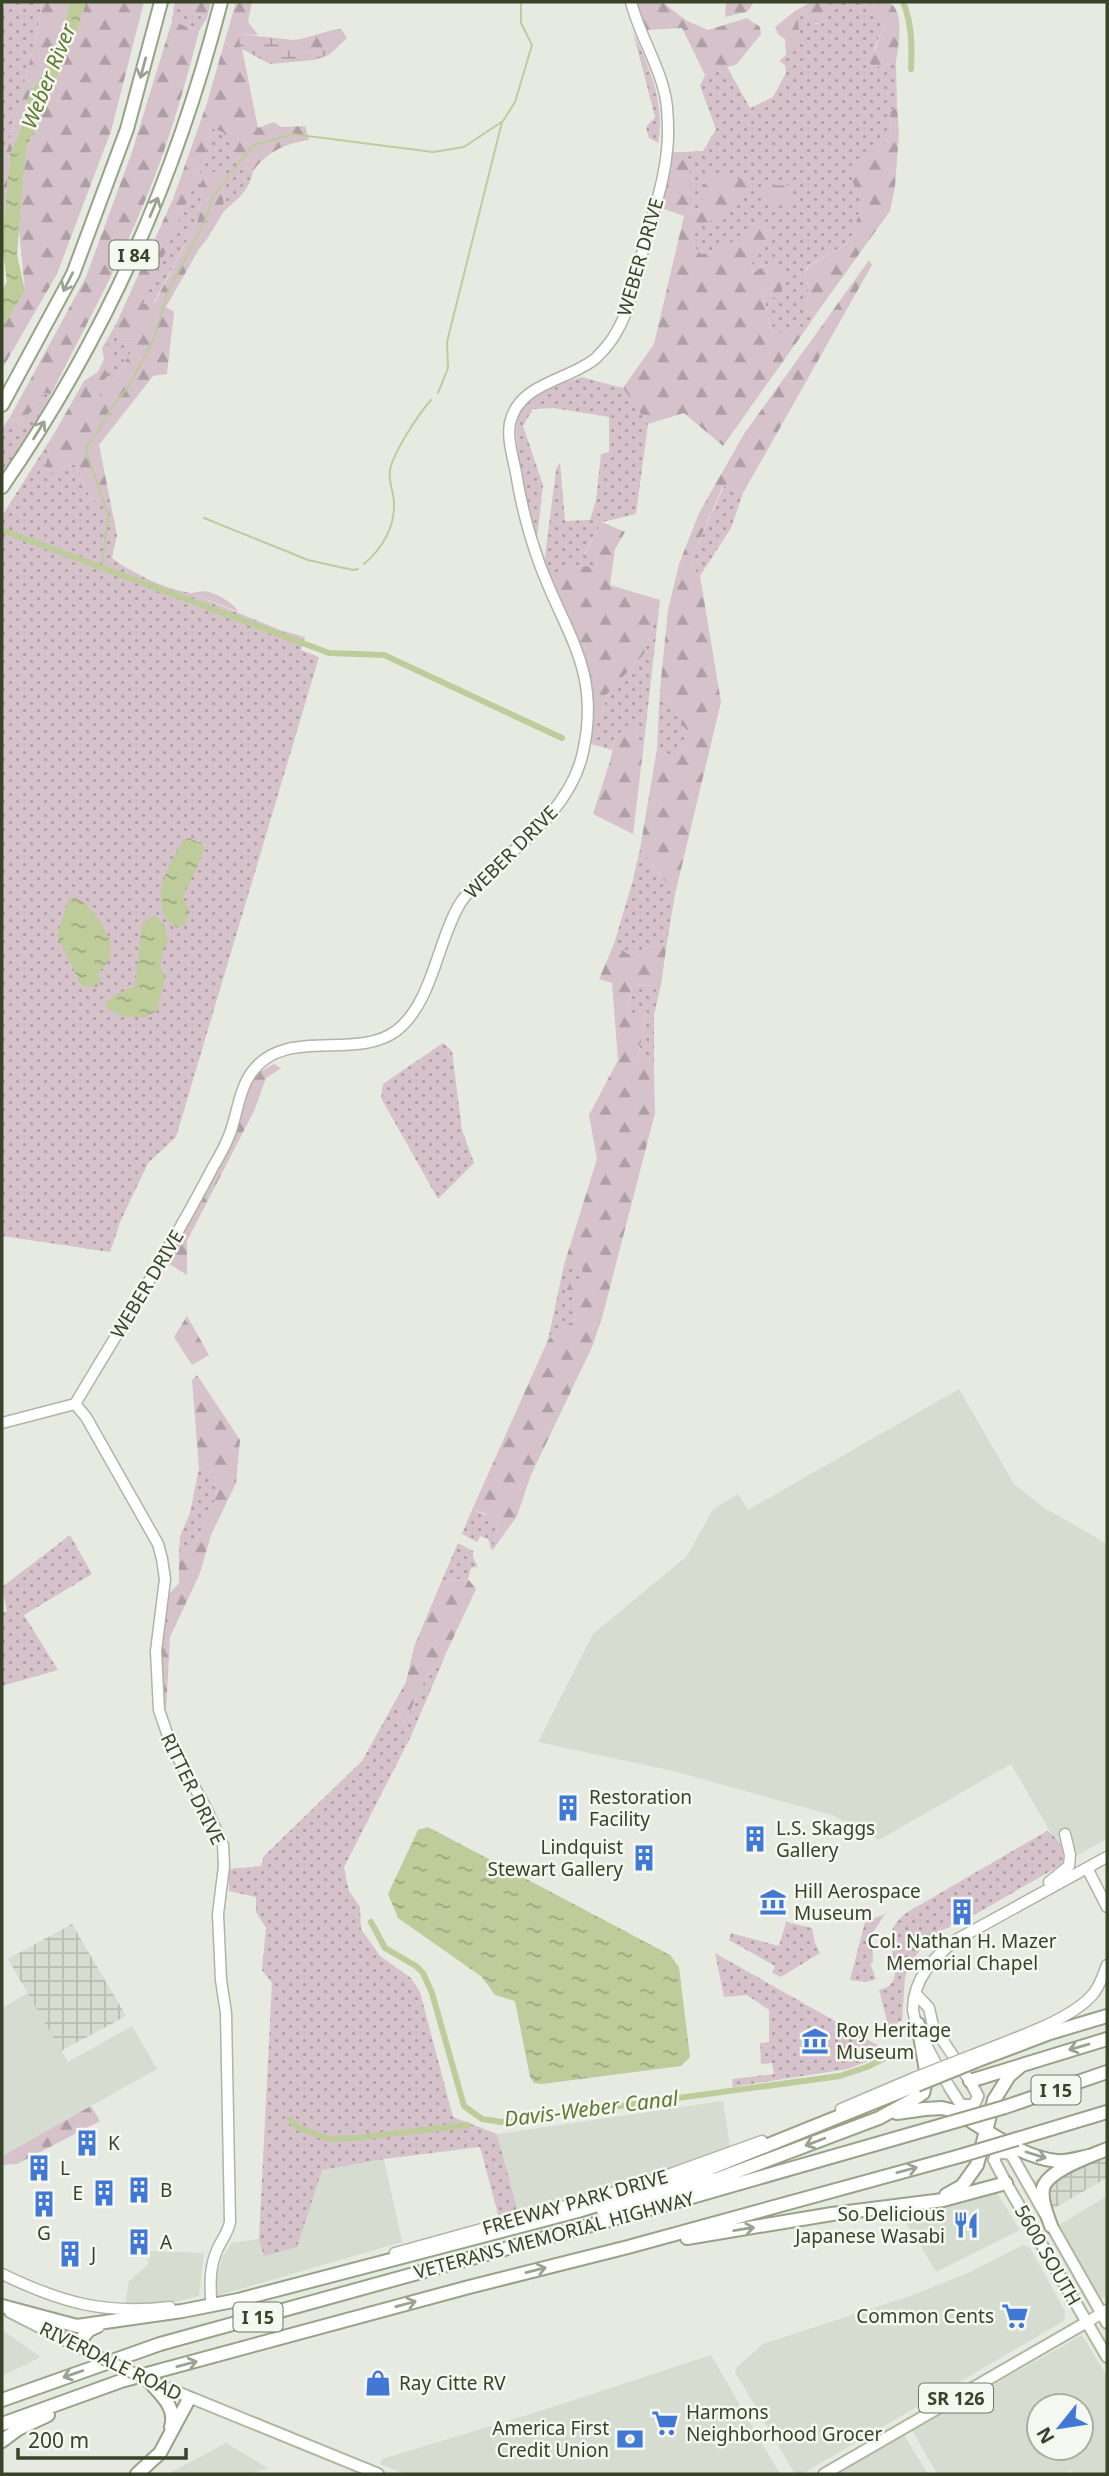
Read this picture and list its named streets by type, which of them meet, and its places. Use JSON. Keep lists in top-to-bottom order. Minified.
{"streets":{"highway":["I 84","I 15","VETERANS MEMORIAL HIGHWAY"],"main road":["5600 SOUTH","RIVERDALE ROAD","SR 126"],"street":["WEBER DRIVE","RITTER DRIVE","FREEWAY PARK DRIVE"]},"crossings":[["WEBER DRIVE","RITTER DRIVE"],["RITTER DRIVE","FREEWAY PARK DRIVE"],["5600 SOUTH","SR 126"]],"water":["Weber River","Davis-Weber Canal"],"places":{"building":["Restoration Facility","L.S. Skaggs Gallery","Lindquist Stewart Gallery","Col. Nathan H. Mazer Memorial Chapel","K","L","B","E","G","A","J"],"museum":["Hill Aerospace Museum","Roy Heritage Museum"],"restaurant":["So Delicious Japanese Wasabi"],"supermarket":["Common Cents","Harmons Neighborhood Grocer"],"shop":["Ray Citte RV"],"bank":["America First Credit Union"]},"scale_bar":"200 m","north":"bottom left"}
